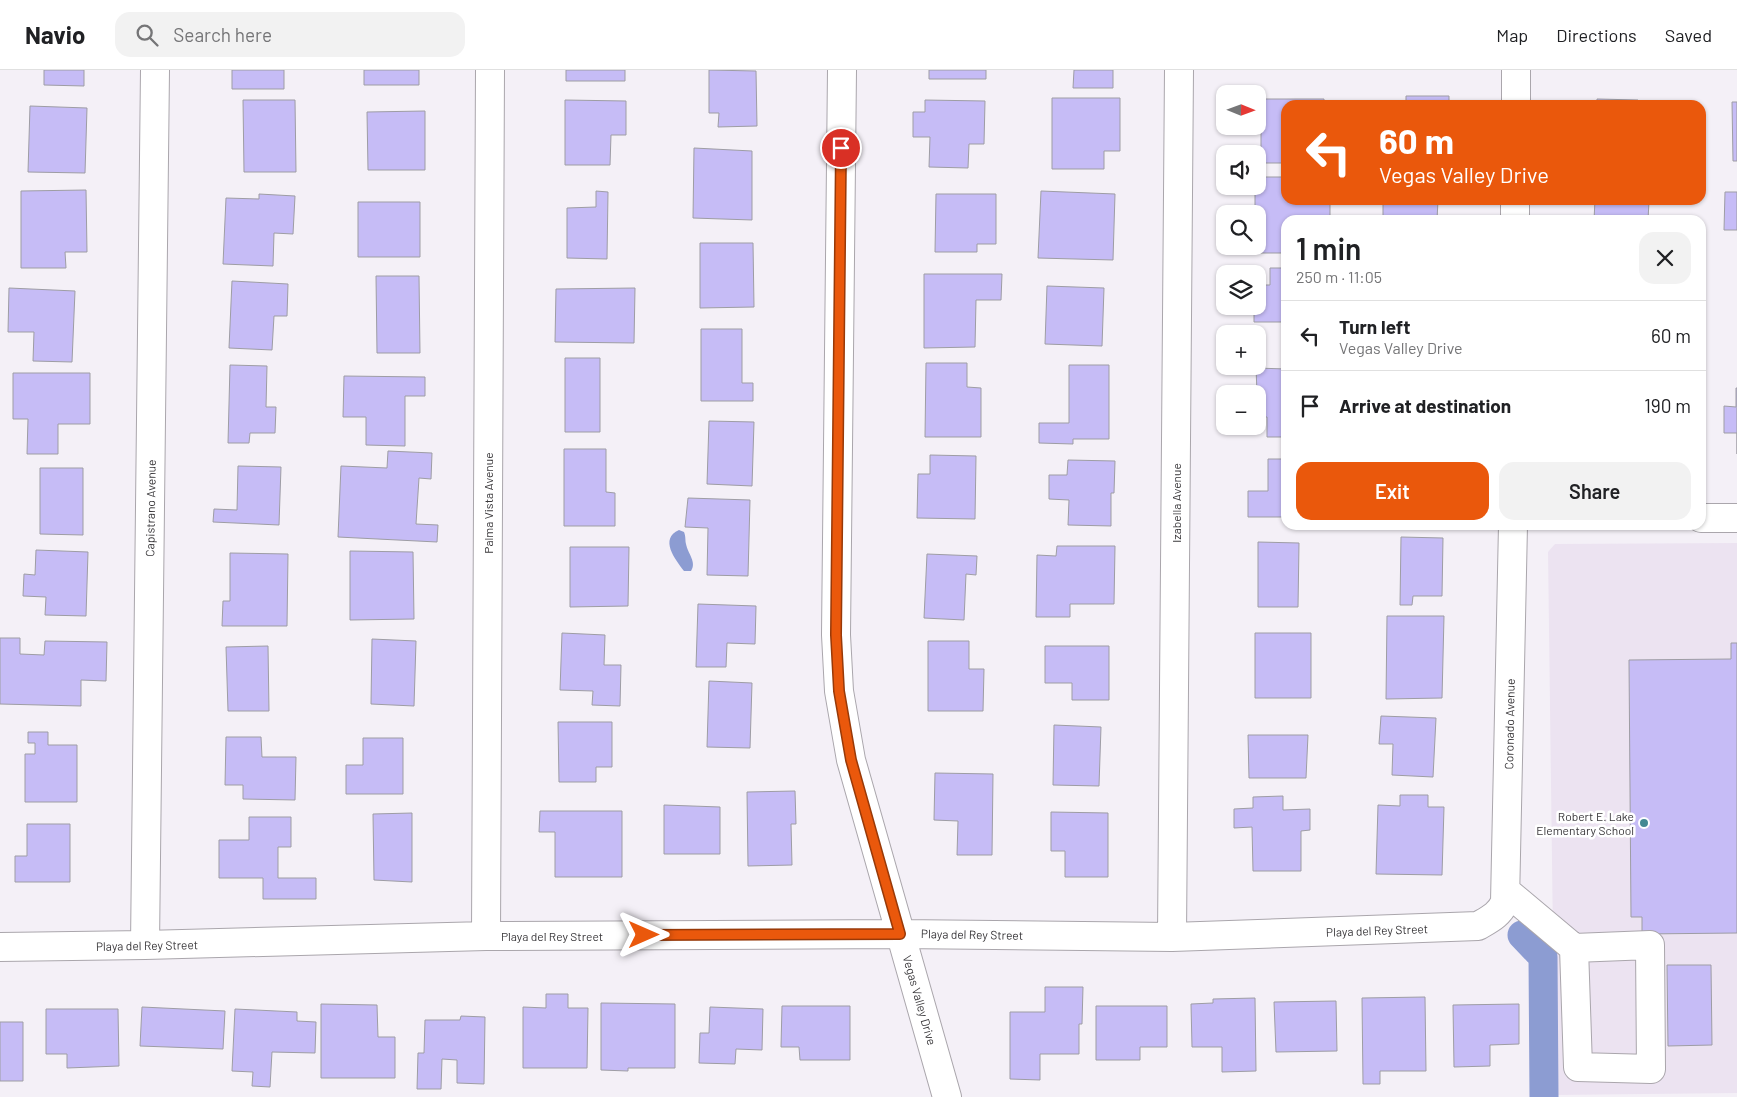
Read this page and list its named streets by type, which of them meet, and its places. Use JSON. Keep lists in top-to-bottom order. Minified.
{"streets":{"street":["Palma Vista Avenue","Izabella Avenue","Capistrano Avenue","Coronado Avenue","Playa del Rey Street","Vegas Valley Drive"]},"crossings":[["Palma Vista Avenue","Playa del Rey Street"],["Izabella Avenue","Playa del Rey Street"],["Capistrano Avenue","Playa del Rey Street"],["Coronado Avenue","Playa del Rey Street"],["Playa del Rey Street","Vegas Valley Drive"]],"places":["Robert E. Lake Elementary School"],"north":"right","page":{"header":"Navio","search":"Search here","nav":["Map","Directions","Saved"],"map_buttons":["+","−"],"turn":["60 m","Vegas Valley Drive"],"heading":["1 min","250 m · 11:05"],"list":[{"name":"Turn left","note":"Vegas Valley Drive","value":"60 m"},{"name":"Arrive at destination","value":"190 m"}],"buttons":["Exit","Share"]}}
